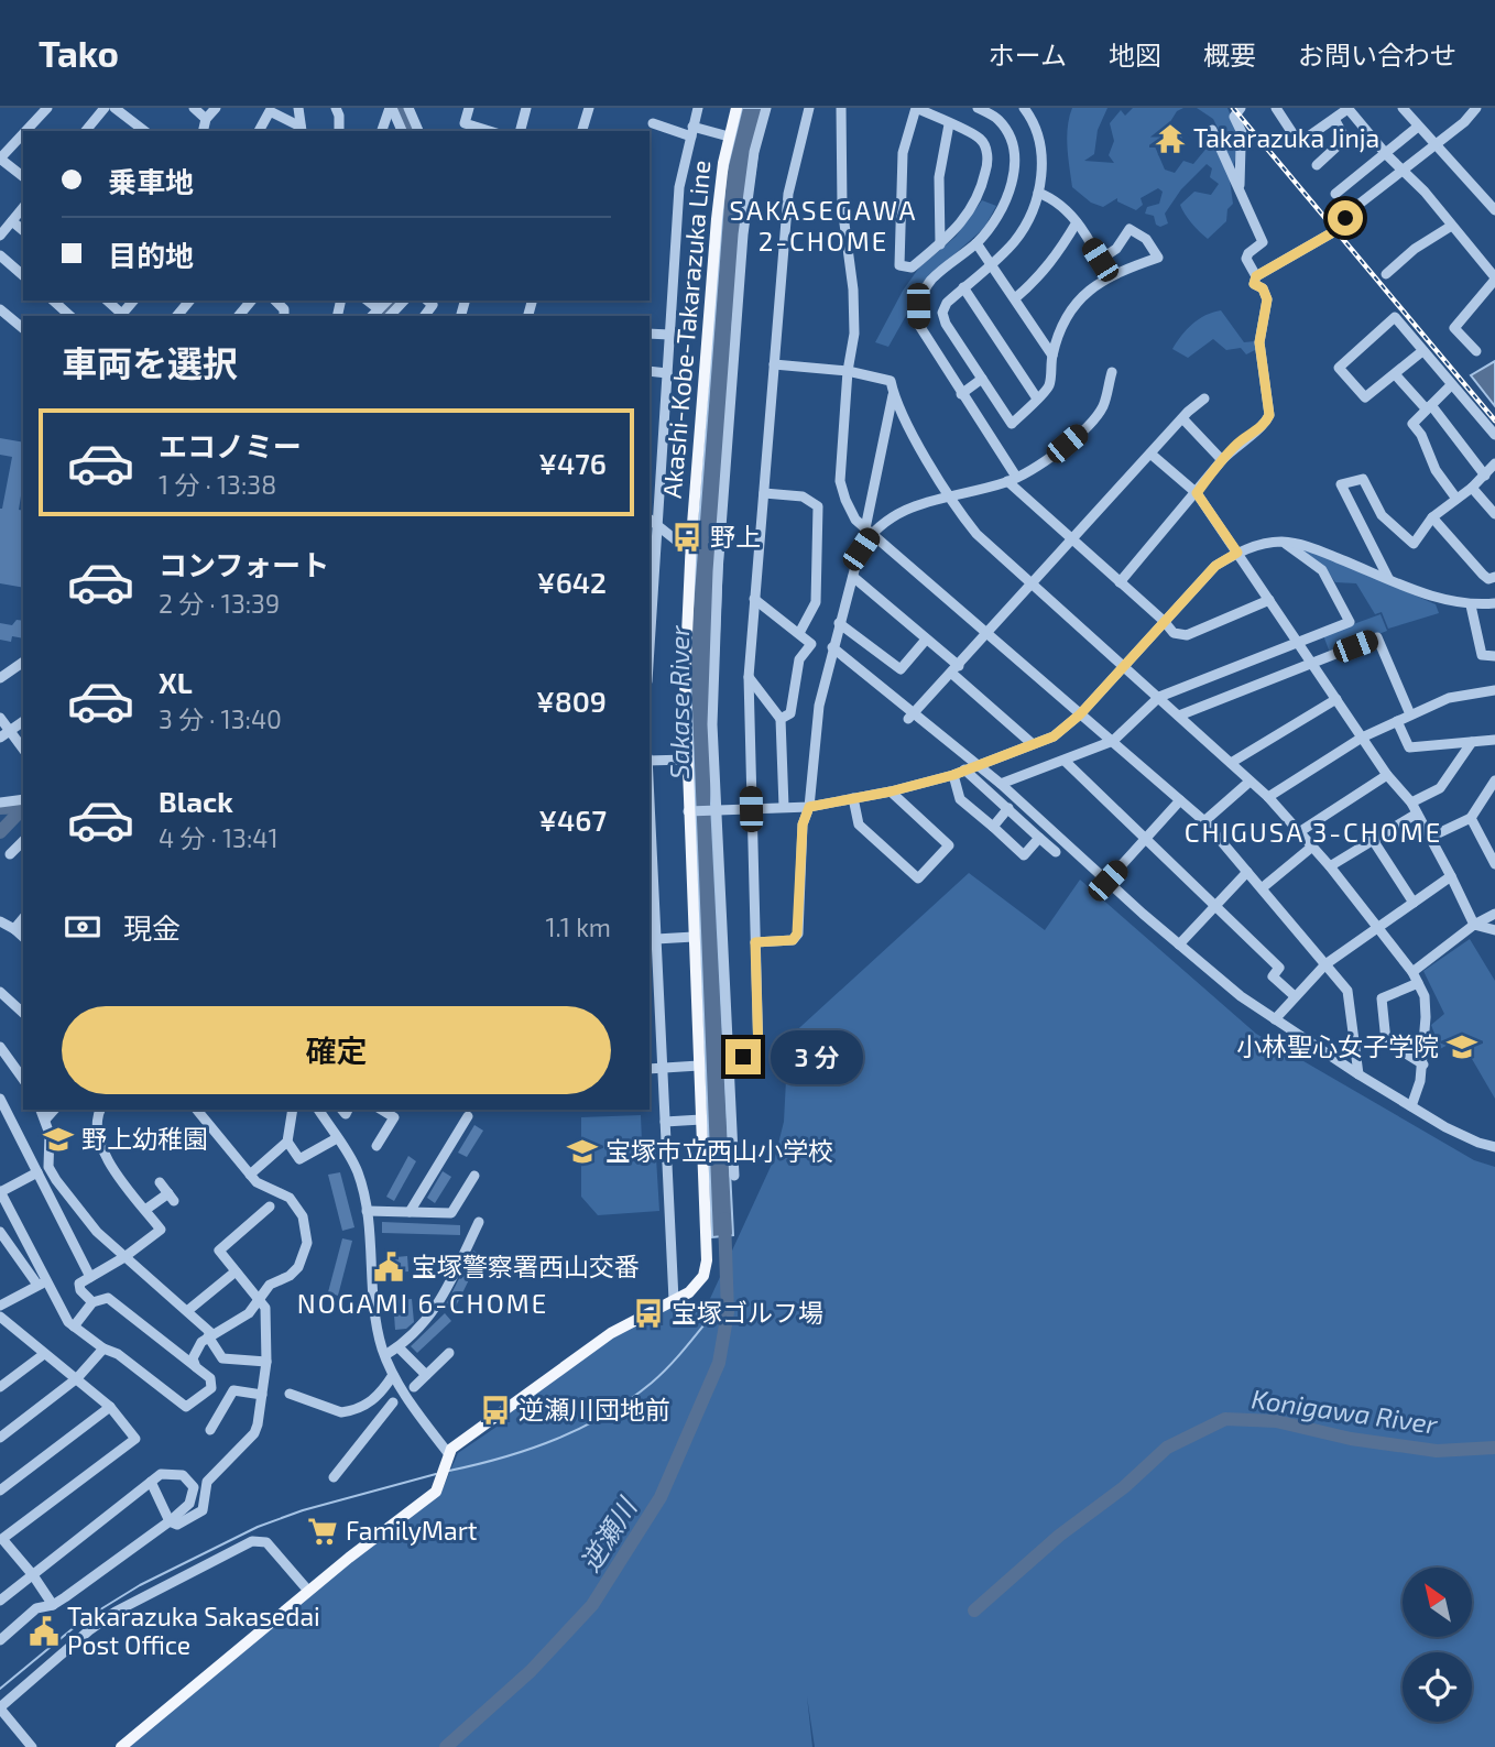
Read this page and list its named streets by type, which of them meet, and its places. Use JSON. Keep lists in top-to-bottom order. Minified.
{"streets":{"main road":["Akashi-Kobe-Takarazuka Line"]},"districts":["SAKASEGAWA 2-CHOME","CHIGUSA 3-CHOME","NOGAMI 6-CHOME"],"water":["Sakase River","Konigawa River","逆瀬川"],"places":{"temple":["Takarazuka Jinja"],"bus stop":["野上","宝塚ゴルフ場","逆瀬川団地前"],"school or university":["小林聖心女子学院","野上幼稚園","宝塚市立西山小学校"],"public building":["宝塚警察署西山交番","Takarazuka Sakasedai Post Office"],"supermarket":["FamilyMart"]},"north":"top left","page":{"header":"Tako","nav":["ホーム","地図","概要","お問い合わせ"],"banner":["乗車地","目的地"],"heading":"車両を選択","list":[{"name":"エコノミー","note":"1 分 · 13:38","value":"¥476"},{"name":"コンフォート","note":"2 分 · 13:39","value":"¥642"},{"name":"XL","note":"3 分 · 13:40","value":"¥809"},{"name":"Black","note":"4 分 · 13:41","value":"¥467"}],"pay":["現金","1.1 km"],"buttons":"確定","bubble":"3 分"}}
